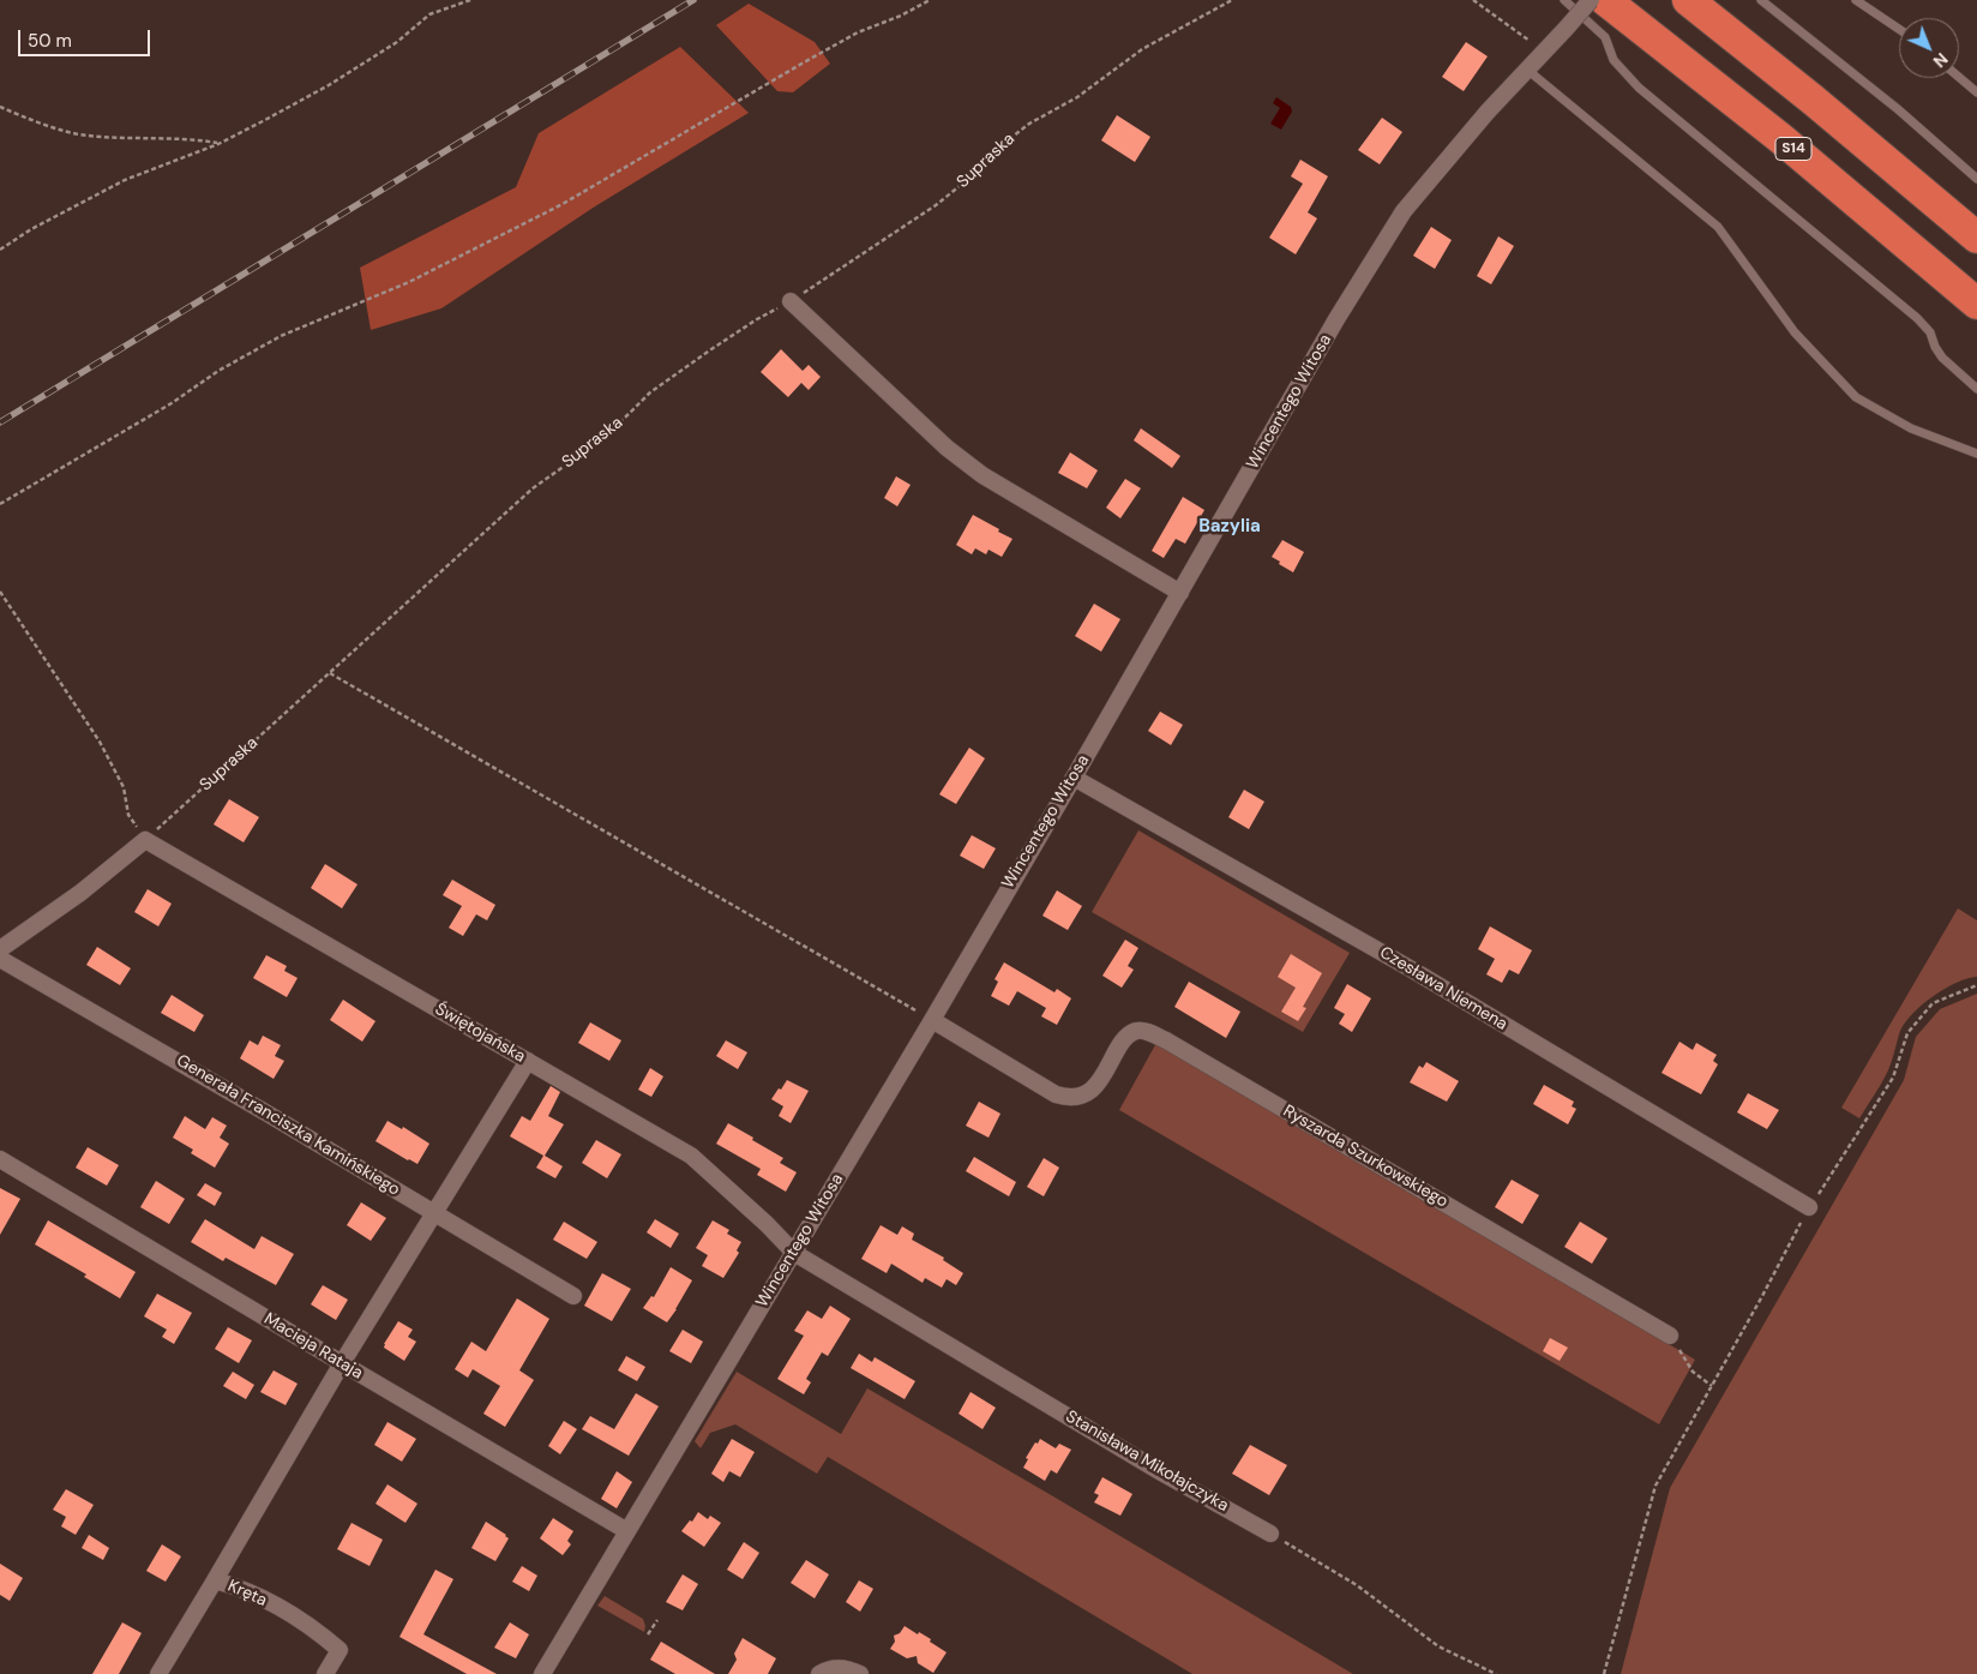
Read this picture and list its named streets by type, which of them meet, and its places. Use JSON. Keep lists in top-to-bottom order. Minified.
{"streets":{"highway":["S14"],"street":["Wincentego Witosa","Czesława Niemena","Świętojańska","Generała Franciszka Kamińskiego","Ryszarda Szurkowskiego","Macieja Rataja","Stanisława Mikołajczyka","Kręta"],"path":["Supraska"]},"crossings":[["Supraska","Świętojańska"],["Wincentego Witosa","Czesława Niemena"],["Wincentego Witosa","Świętojańska"],["Wincentego Witosa","Ryszarda Szurkowskiego"],["Wincentego Witosa","Macieja Rataja"],["Wincentego Witosa","Stanisława Mikołajczyka"],["Świętojańska","Stanisława Mikołajczyka"]],"districts":["Bazylia"],"scale_bar":"50 m","north":"bottom right"}
